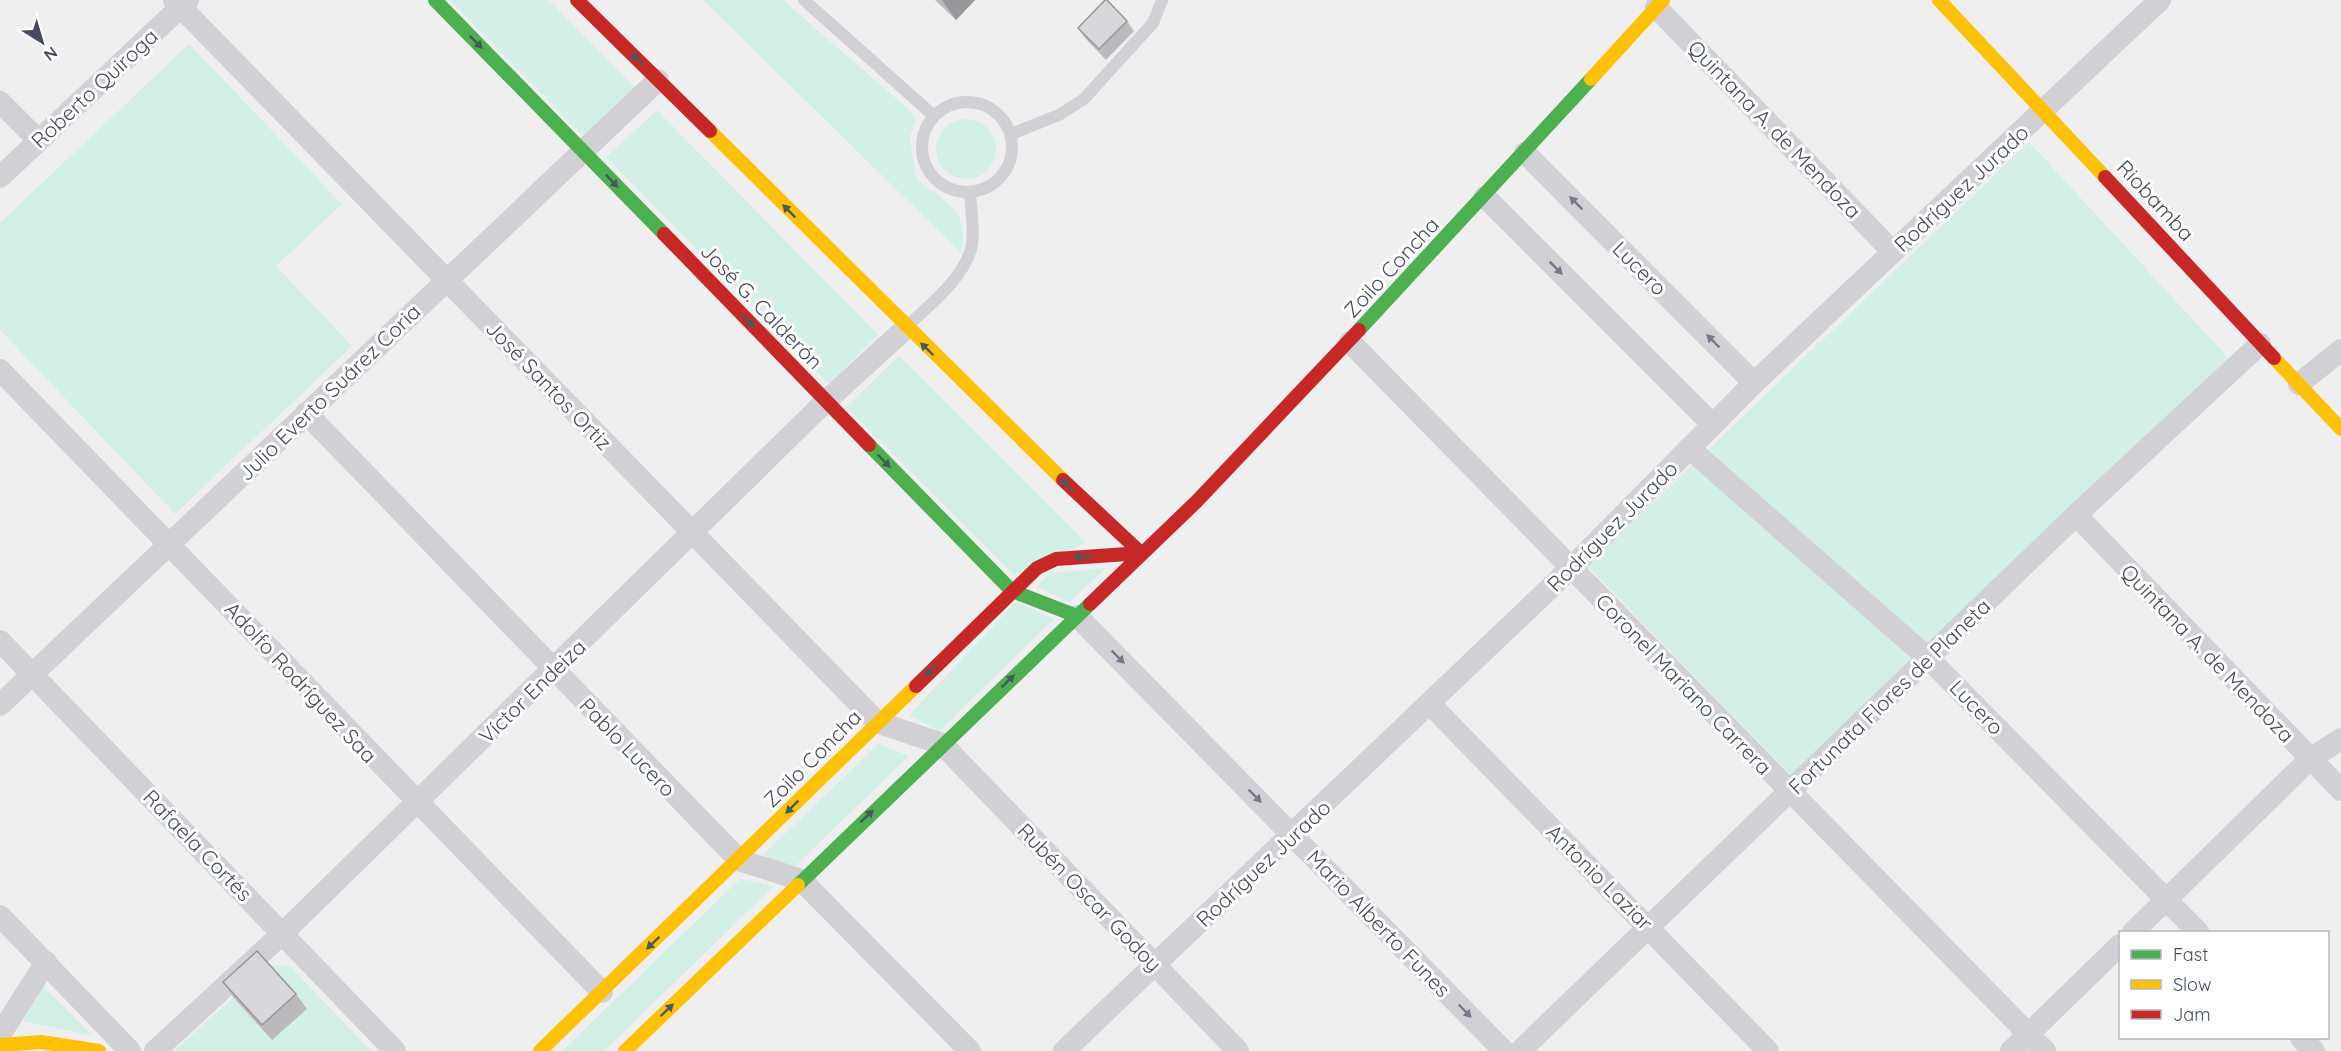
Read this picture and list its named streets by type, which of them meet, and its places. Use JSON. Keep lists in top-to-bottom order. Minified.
{"streets":{"street":["Roberto Quiroga","Quintana A. de Mendoza","Rodríguez Jurado","Riobamba","Zoilo Concha","Lucero","José G. Calderón","José Santos Ortiz","Julio Everto Suárez Coria","Adolfo Rodríguez Saa","Coronel Mariano Carrera","Víctor Endeiza","Fortunata Flores de Planeta","Pablo Lucero","Rafaela Cortés","Antonio Laziar","Rubén Oscar Godoy","Mario Alberto Funes"]},"crossings":[["Roberto Quiroga","José Santos Ortiz"],["Quintana A. de Mendoza","Rodríguez Jurado"],["Quintana A. de Mendoza","Zoilo Concha"],["Quintana A. de Mendoza","Fortunata Flores de Planeta"],["Rodríguez Jurado","Riobamba"],["Rodríguez Jurado","Lucero"],["Rodríguez Jurado","Coronel Mariano Carrera"],["Rodríguez Jurado","Antonio Laziar"],["Rodríguez Jurado","Rubén Oscar Godoy"],["Rodríguez Jurado","Mario Alberto Funes"],["Riobamba","Fortunata Flores de Planeta"],["Zoilo Concha","Lucero"],["Zoilo Concha","José G. Calderón"],["Zoilo Concha","José Santos Ortiz"],["Zoilo Concha","Adolfo Rodríguez Saa"],["Zoilo Concha","Coronel Mariano Carrera"],["Zoilo Concha","Pablo Lucero"],["Zoilo Concha","Rubén Oscar Godoy"],["Zoilo Concha","Mario Alberto Funes"],["Lucero","Fortunata Flores de Planeta"],["José G. Calderón","Julio Everto Suárez Coria"],["José G. Calderón","Víctor Endeiza"],["José G. Calderón","Mario Alberto Funes"],["José Santos Ortiz","Julio Everto Suárez Coria"],["José Santos Ortiz","Víctor Endeiza"],["José Santos Ortiz","Rubén Oscar Godoy"],["Julio Everto Suárez Coria","Adolfo Rodríguez Saa"],["Julio Everto Suárez Coria","Pablo Lucero"],["Julio Everto Suárez Coria","Rafaela Cortés"],["Adolfo Rodríguez Saa","Víctor Endeiza"],["Coronel Mariano Carrera","Fortunata Flores de Planeta"],["Víctor Endeiza","Pablo Lucero"],["Víctor Endeiza","Rafaela Cortés"],["Fortunata Flores de Planeta","Antonio Laziar"]],"one_way":["Mario Alberto Funes"],"legend":["Fast","Slow","Jam"],"north":"bottom right"}
